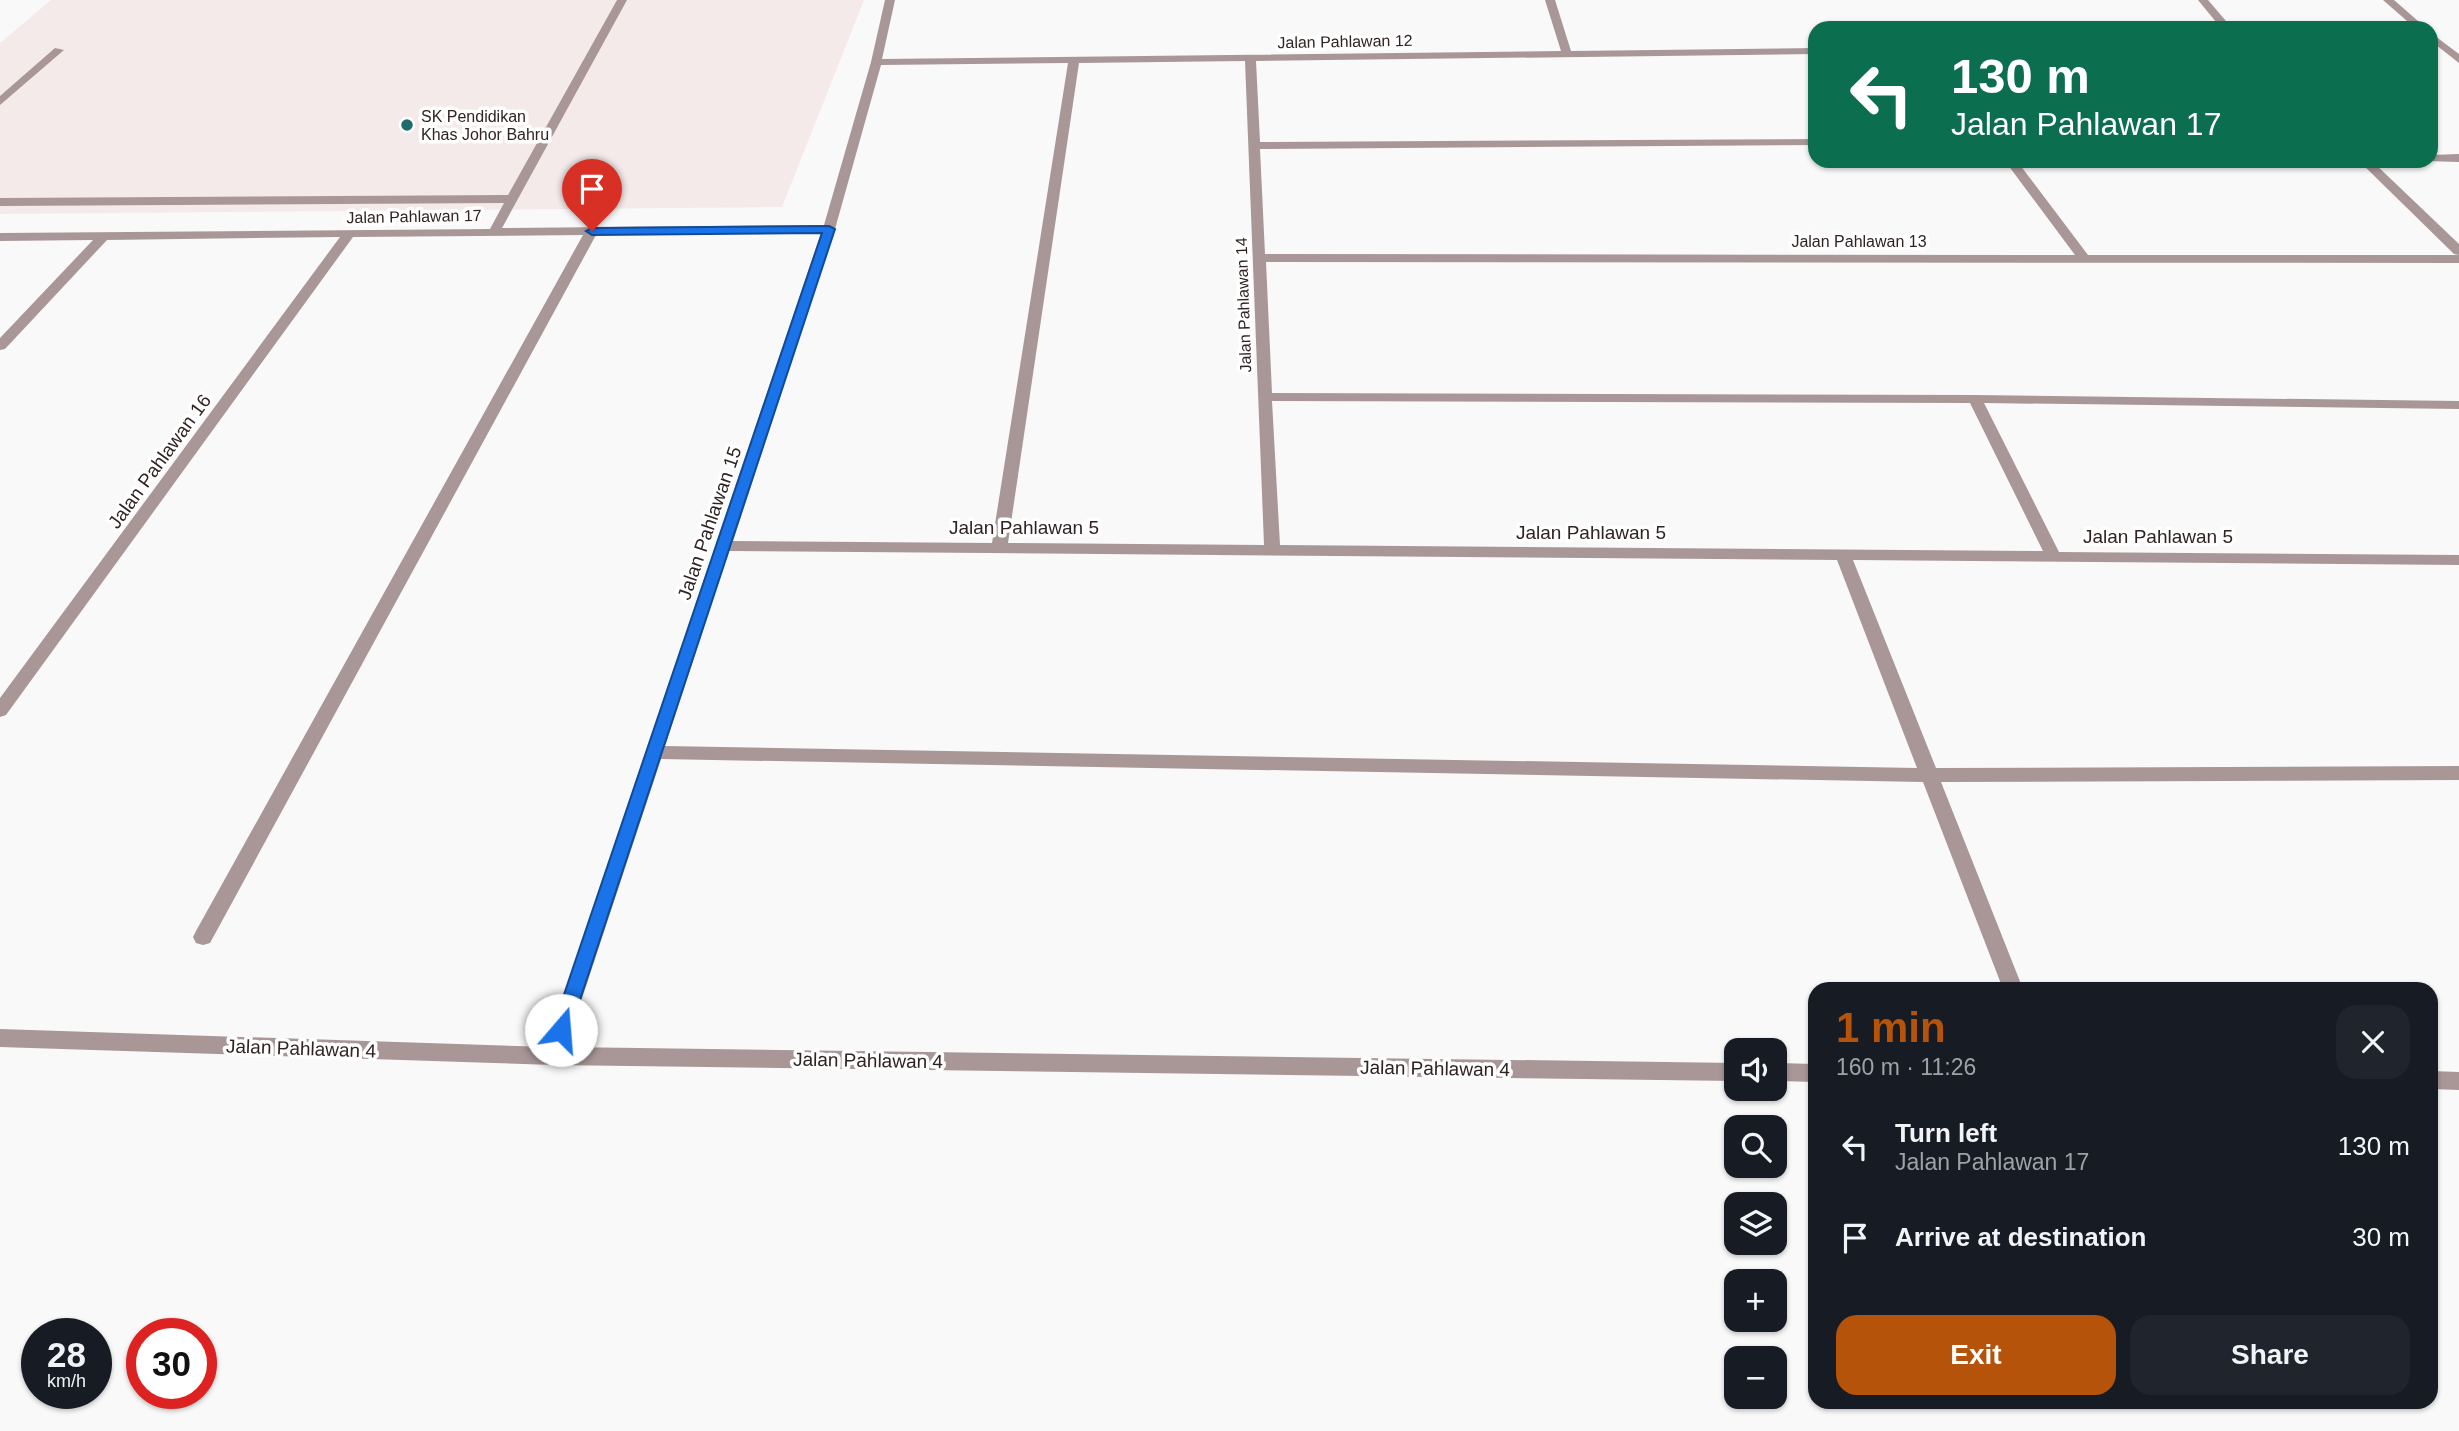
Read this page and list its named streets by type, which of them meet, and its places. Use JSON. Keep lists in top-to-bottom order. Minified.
{"streets":{"street":["Jalan Pahlawan 12","Jalan Pahlawan 17","Jalan Pahlawan 13","Jalan Pahlawan 14","Jalan Pahlawan 16","Jalan Pahlawan 15","Jalan Pahlawan 5","Jalan Pahlawan 4"]},"crossings":[["Jalan Pahlawan 12","Jalan Pahlawan 14"],["Jalan Pahlawan 12","Jalan Pahlawan 15"],["Jalan Pahlawan 17","Jalan Pahlawan 16"],["Jalan Pahlawan 17","Jalan Pahlawan 15"],["Jalan Pahlawan 13","Jalan Pahlawan 14"],["Jalan Pahlawan 14","Jalan Pahlawan 5"],["Jalan Pahlawan 15","Jalan Pahlawan 5"],["Jalan Pahlawan 15","Jalan Pahlawan 4"]],"places":["SK Pendidikan Khas Johor Bahru"],"page":{"turn":["130 m","Jalan Pahlawan 17"],"heading":["1 min","160 m · 11:26"],"map_buttons":["+","−"],"list":[{"name":"Turn left","note":"Jalan Pahlawan 17","value":"130 m"},{"name":"Arrive at destination","value":"30 m"}],"buttons":["Exit","Share"],"speed":"28 km/h","limit":"30"}}
